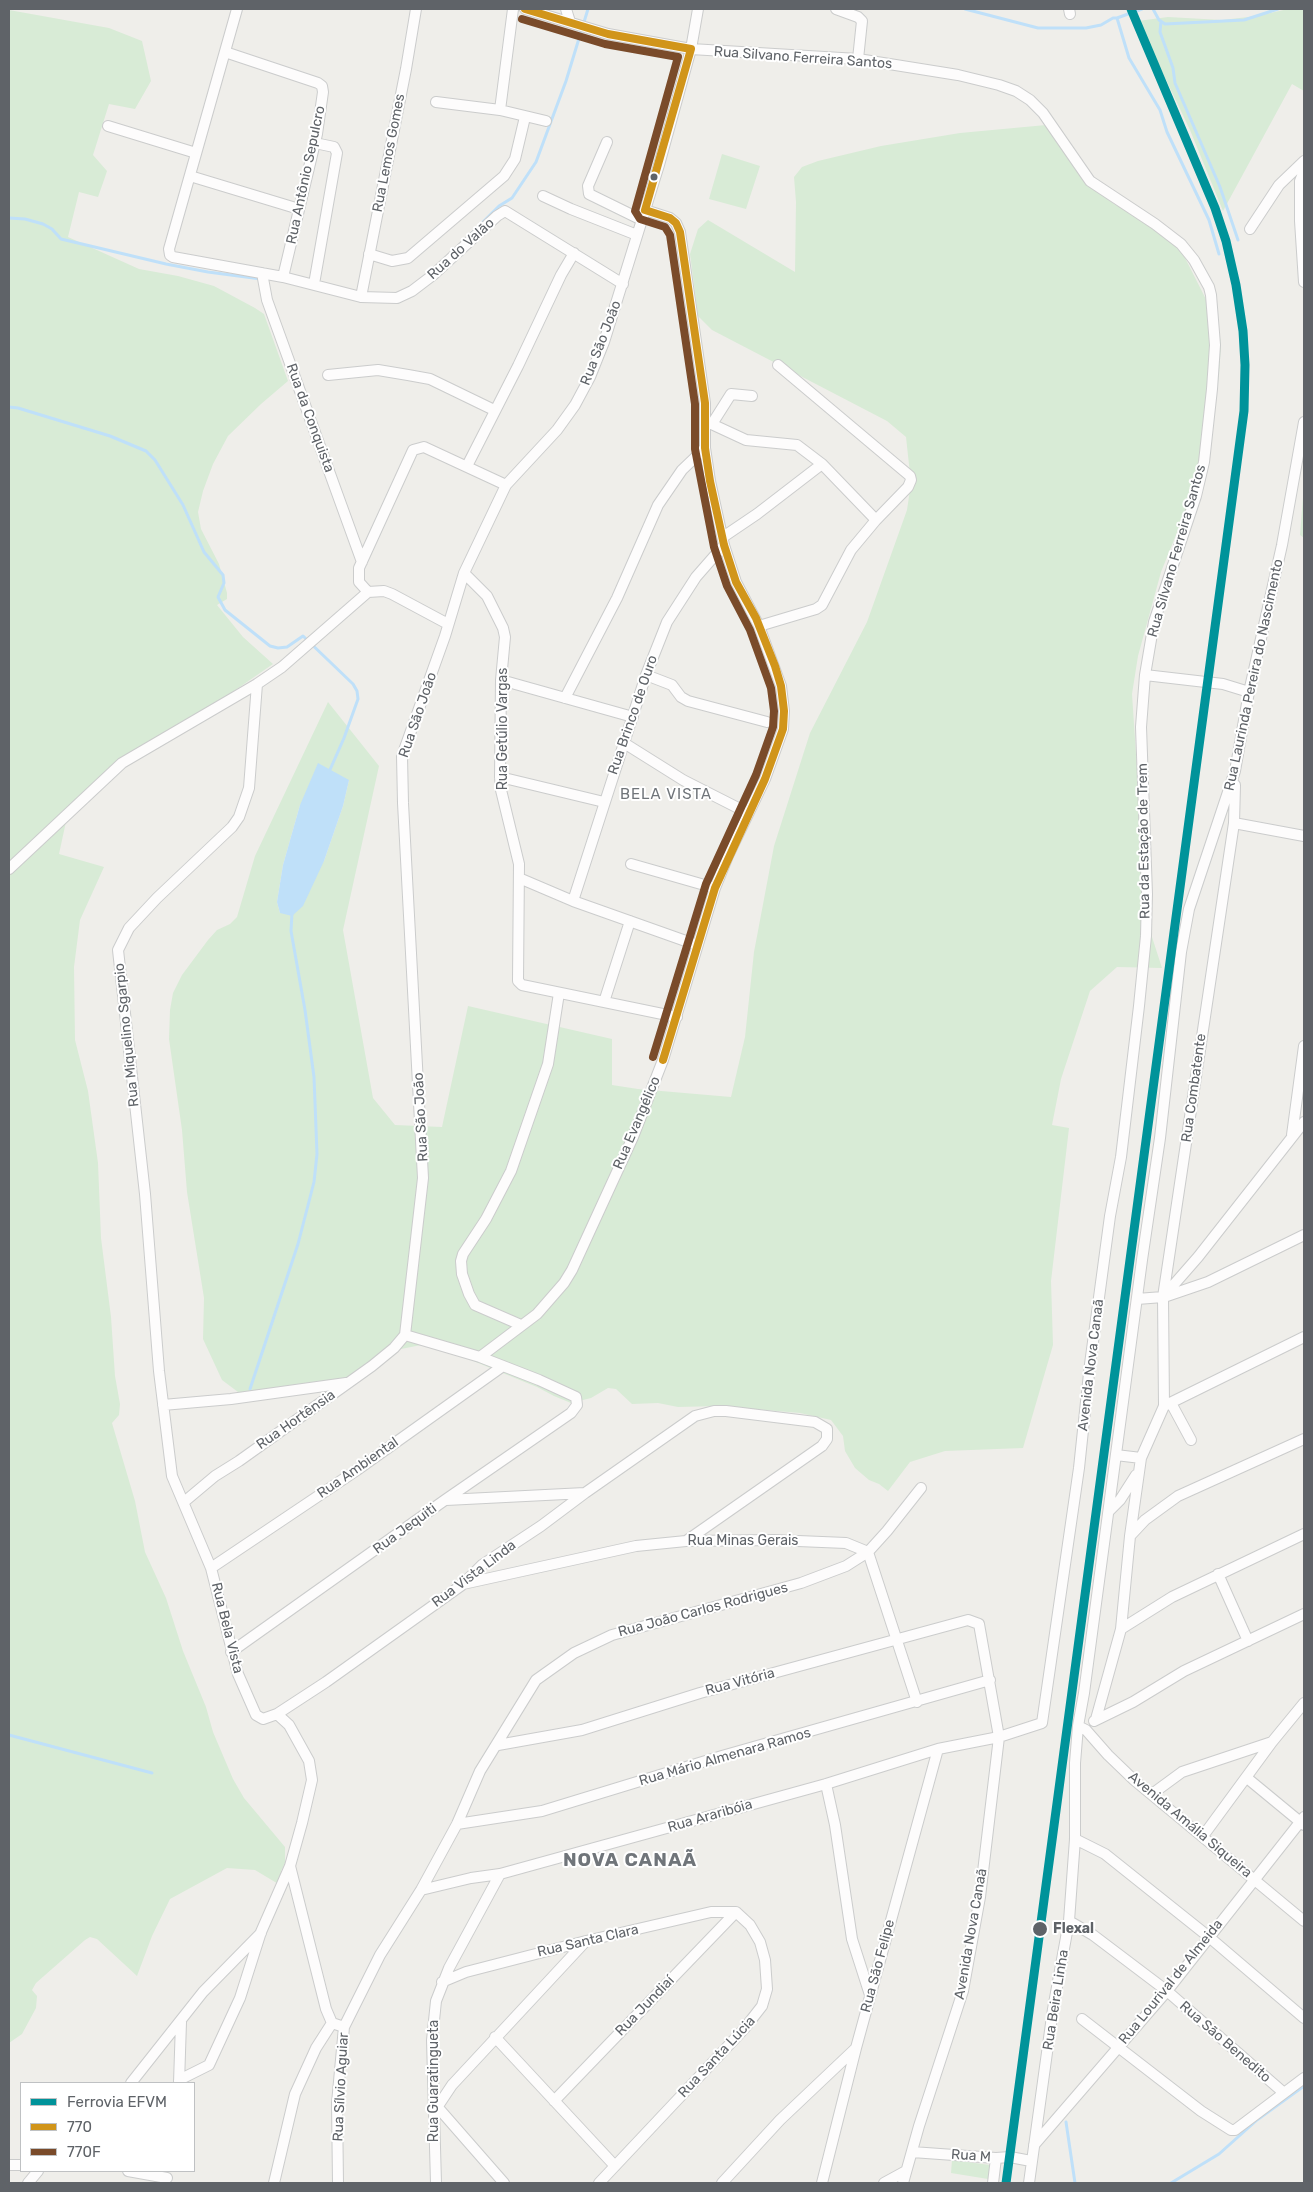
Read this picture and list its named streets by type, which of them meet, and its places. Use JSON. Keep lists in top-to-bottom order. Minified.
{"streets":{"street":["Rua Silvano Ferreira Santos","Rua Lemos Gomes","Rua Antônio Sepulcro","Rua do Valão","Rua São João","Rua da Conquista","Rua Laurinda Pereira do Nascimento","Rua Brinco de Ouro","Rua Getúlio Vargas","Rua da Estação de Trem","Rua Miquelino Sgarpio","Rua Combatente","Rua Evangélico","Avenida Nova Canaã","Rua Hortênsia","Rua Ambiental","Rua Jequiti","Rua Minas Gerais","Rua Vista Linda","Rua João Carlos Rodrigues","Rua Bela Vista","Rua Vitória","Rua Mário Almenara Ramos","Rua Araribóia","Avenida Amália Siqueira","Rua Santa Clara","Rua São Felipe","Rua Lourival de Almeida","Rua Beira Linha","Rua Jundiaí","Rua São Benedito","Rua Santa Lúcia","Rua Guaratingueta","Rua Sílvio Aguiar","Rua M"]},"crossings":[["Rua Silvano Ferreira Santos","Rua São João"],["Rua Silvano Ferreira Santos","Rua da Estação de Trem"],["Rua Lemos Gomes","Rua do Valão"],["Rua Antônio Sepulcro","Rua do Valão"],["Rua do Valão","Rua São João"],["Rua do Valão","Rua da Conquista"],["Rua São João","Rua Getúlio Vargas"],["Rua São João","Rua Evangélico"],["Rua São João","Rua Hortênsia"],["Rua Laurinda Pereira do Nascimento","Rua Combatente"],["Rua Laurinda Pereira do Nascimento","Avenida Amália Siqueira"],["Rua Laurinda Pereira do Nascimento","Rua Beira Linha"],["Rua Brinco de Ouro","Rua Evangélico"],["Rua da Estação de Trem","Avenida Nova Canaã"],["Rua Miquelino Sgarpio","Rua Bela Vista"],["Avenida Nova Canaã","Rua Vitória"],["Avenida Nova Canaã","Rua Mário Almenara Ramos"],["Avenida Nova Canaã","Rua Araribóia"],["Avenida Nova Canaã","Rua M"],["Rua Hortênsia","Rua Bela Vista"],["Rua Ambiental","Rua Jequiti"],["Rua Ambiental","Rua Bela Vista"],["Rua Jequiti","Rua Bela Vista"],["Rua Minas Gerais","Rua Vista Linda"],["Rua Minas Gerais","Rua João Carlos Rodrigues"],["Rua Vista Linda","Rua Bela Vista"],["Rua João Carlos Rodrigues","Rua Vitória"],["Rua João Carlos Rodrigues","Rua Mário Almenara Ramos"],["Rua João Carlos Rodrigues","Rua Sílvio Aguiar"],["Rua Mário Almenara Ramos","Rua Sílvio Aguiar"],["Rua Araribóia","Rua São Felipe"],["Rua Araribóia","Rua Guaratingueta"],["Rua Araribóia","Rua Sílvio Aguiar"],["Avenida Amália Siqueira","Rua Lourival de Almeida"],["Avenida Amália Siqueira","Rua Beira Linha"],["Rua Santa Clara","Rua Jundiaí"],["Rua Santa Clara","Rua Santa Lúcia"],["Rua Santa Clara","Rua Guaratingueta"],["Rua Lourival de Almeida","Rua Beira Linha"],["Rua Lourival de Almeida","Rua São Benedito"],["Rua Beira Linha","Rua São Benedito"],["Rua Beira Linha","Rua M"],["Rua Jundiaí","Rua Santa Lúcia"]],"districts":["BELA VISTA","NOVA CANAÃ"],"places":["Flexal"],"lines":["rail line EFVM","transit line 770","transit line 770F"],"legend":["Ferrovia EFVM","770","770F"]}
